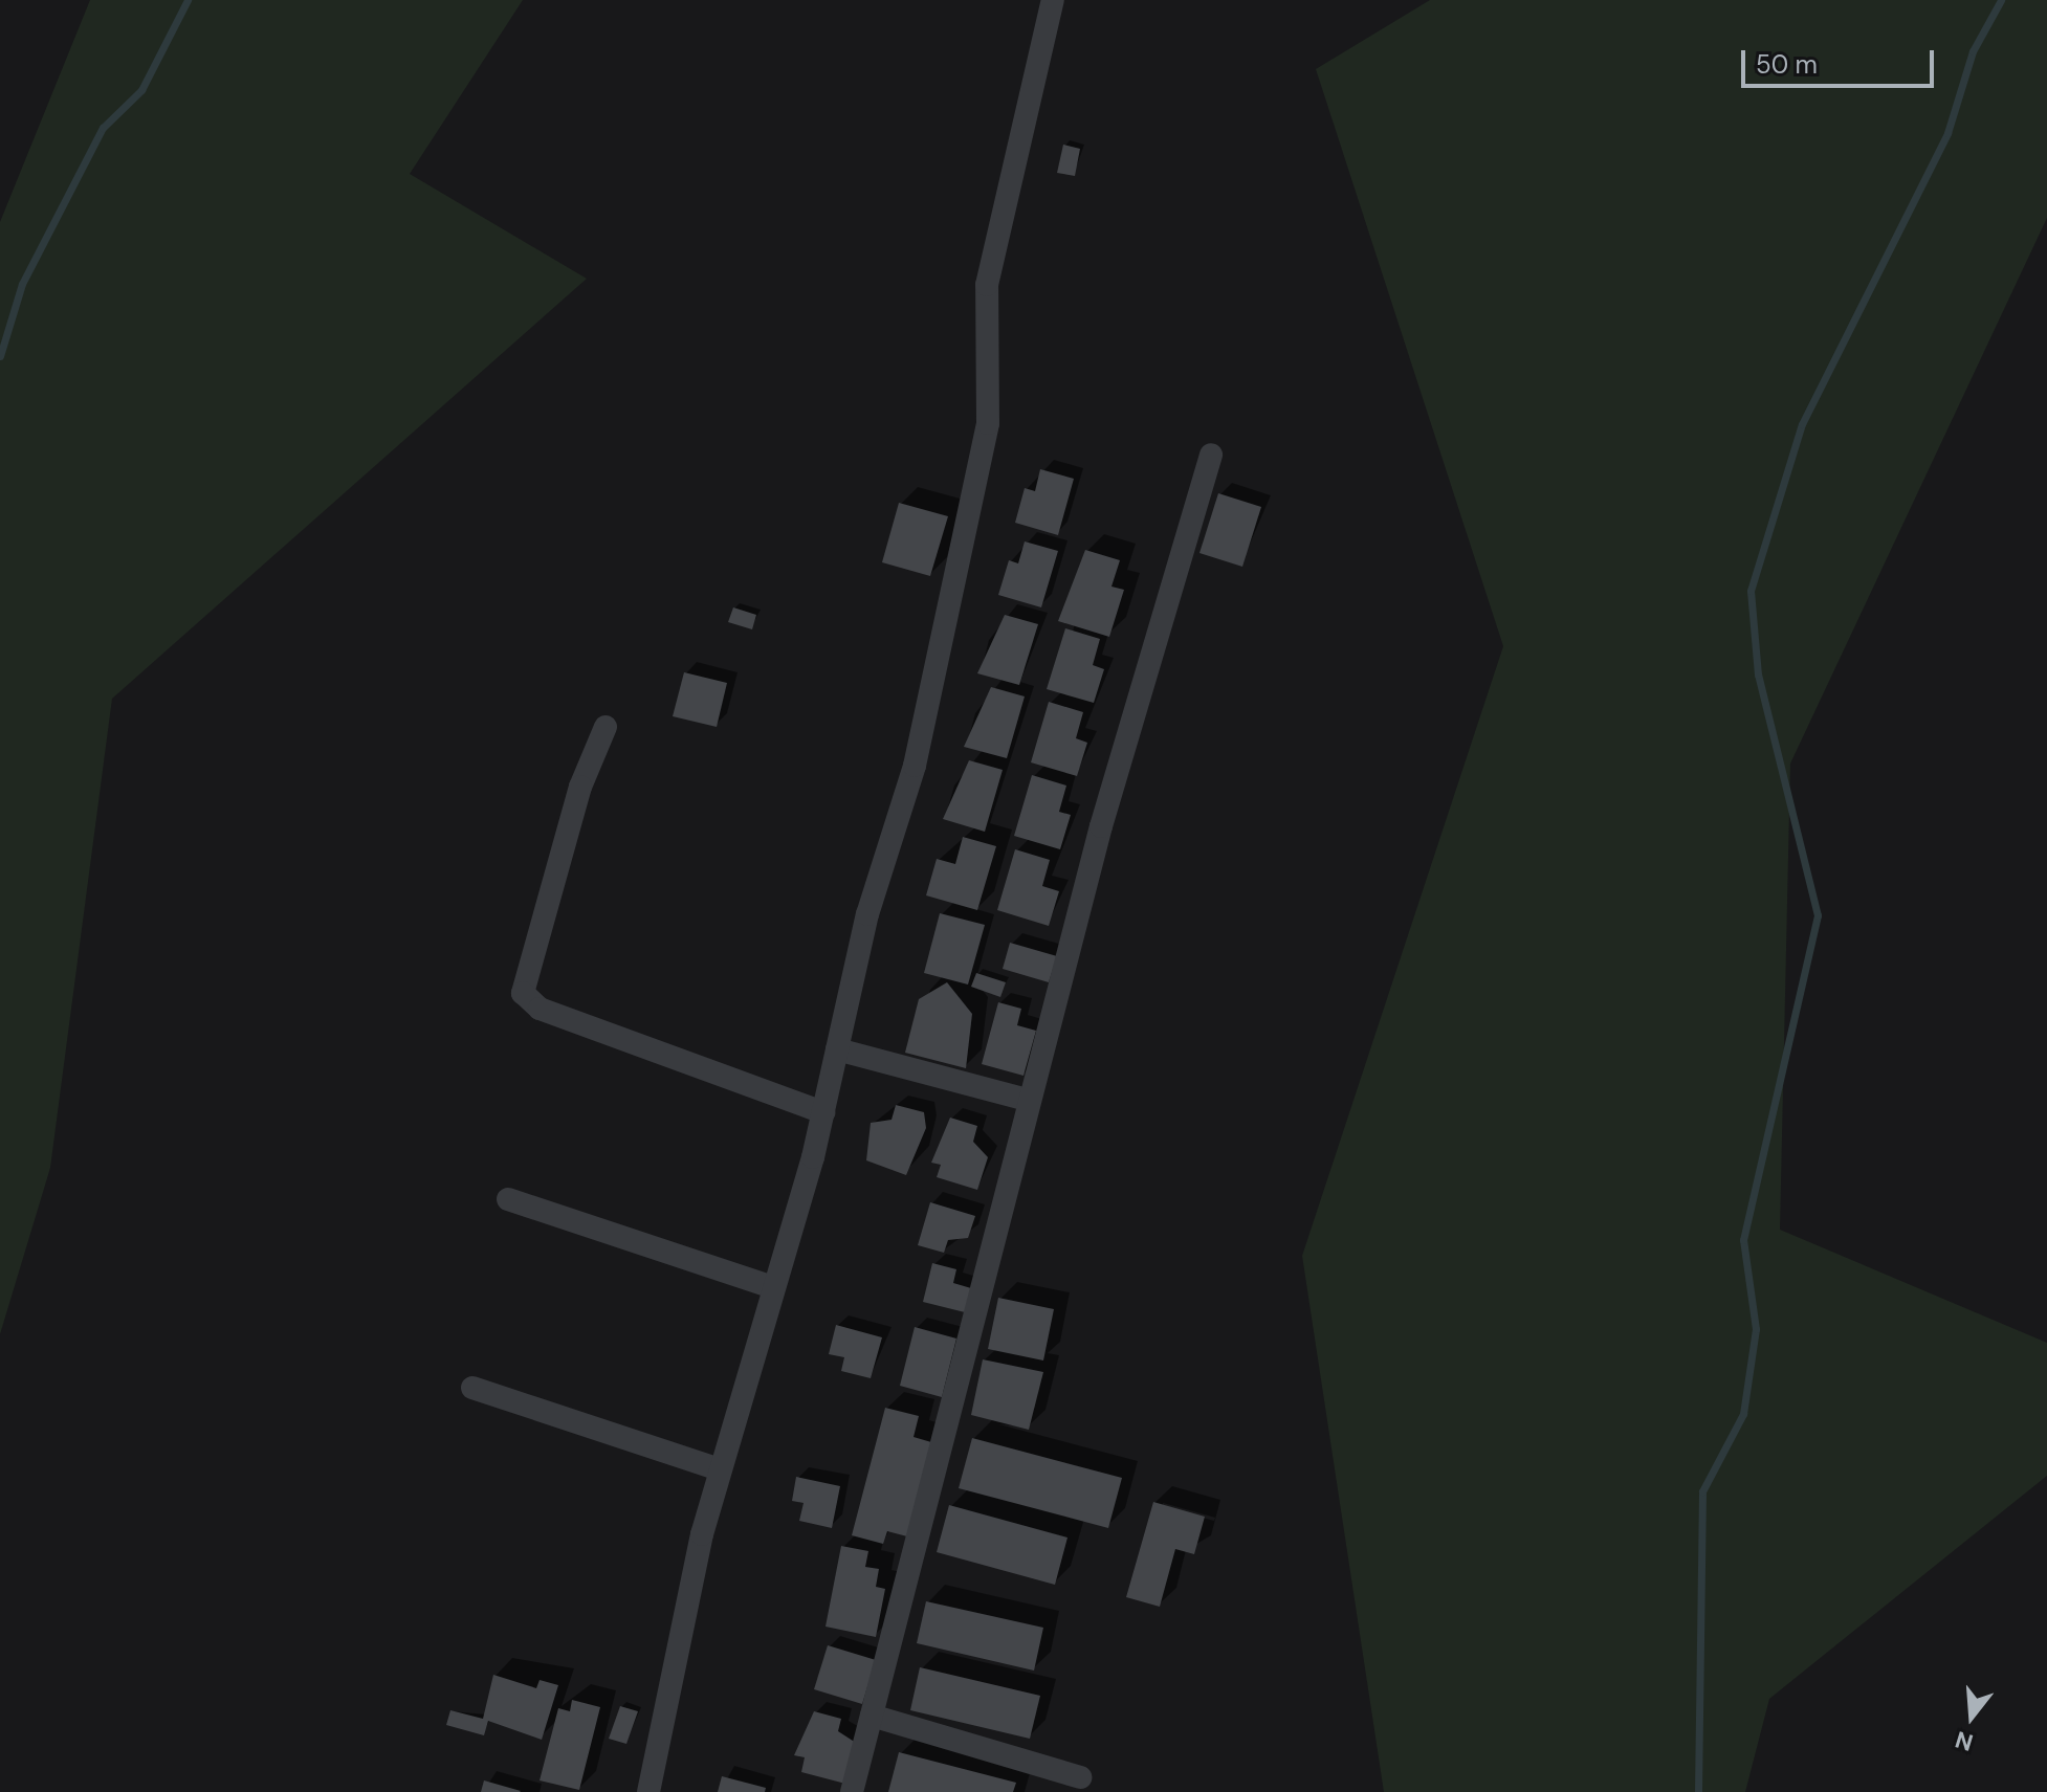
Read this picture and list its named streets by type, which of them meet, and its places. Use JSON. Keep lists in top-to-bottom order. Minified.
{"scale_bar":"50 m","north":"bottom"}
